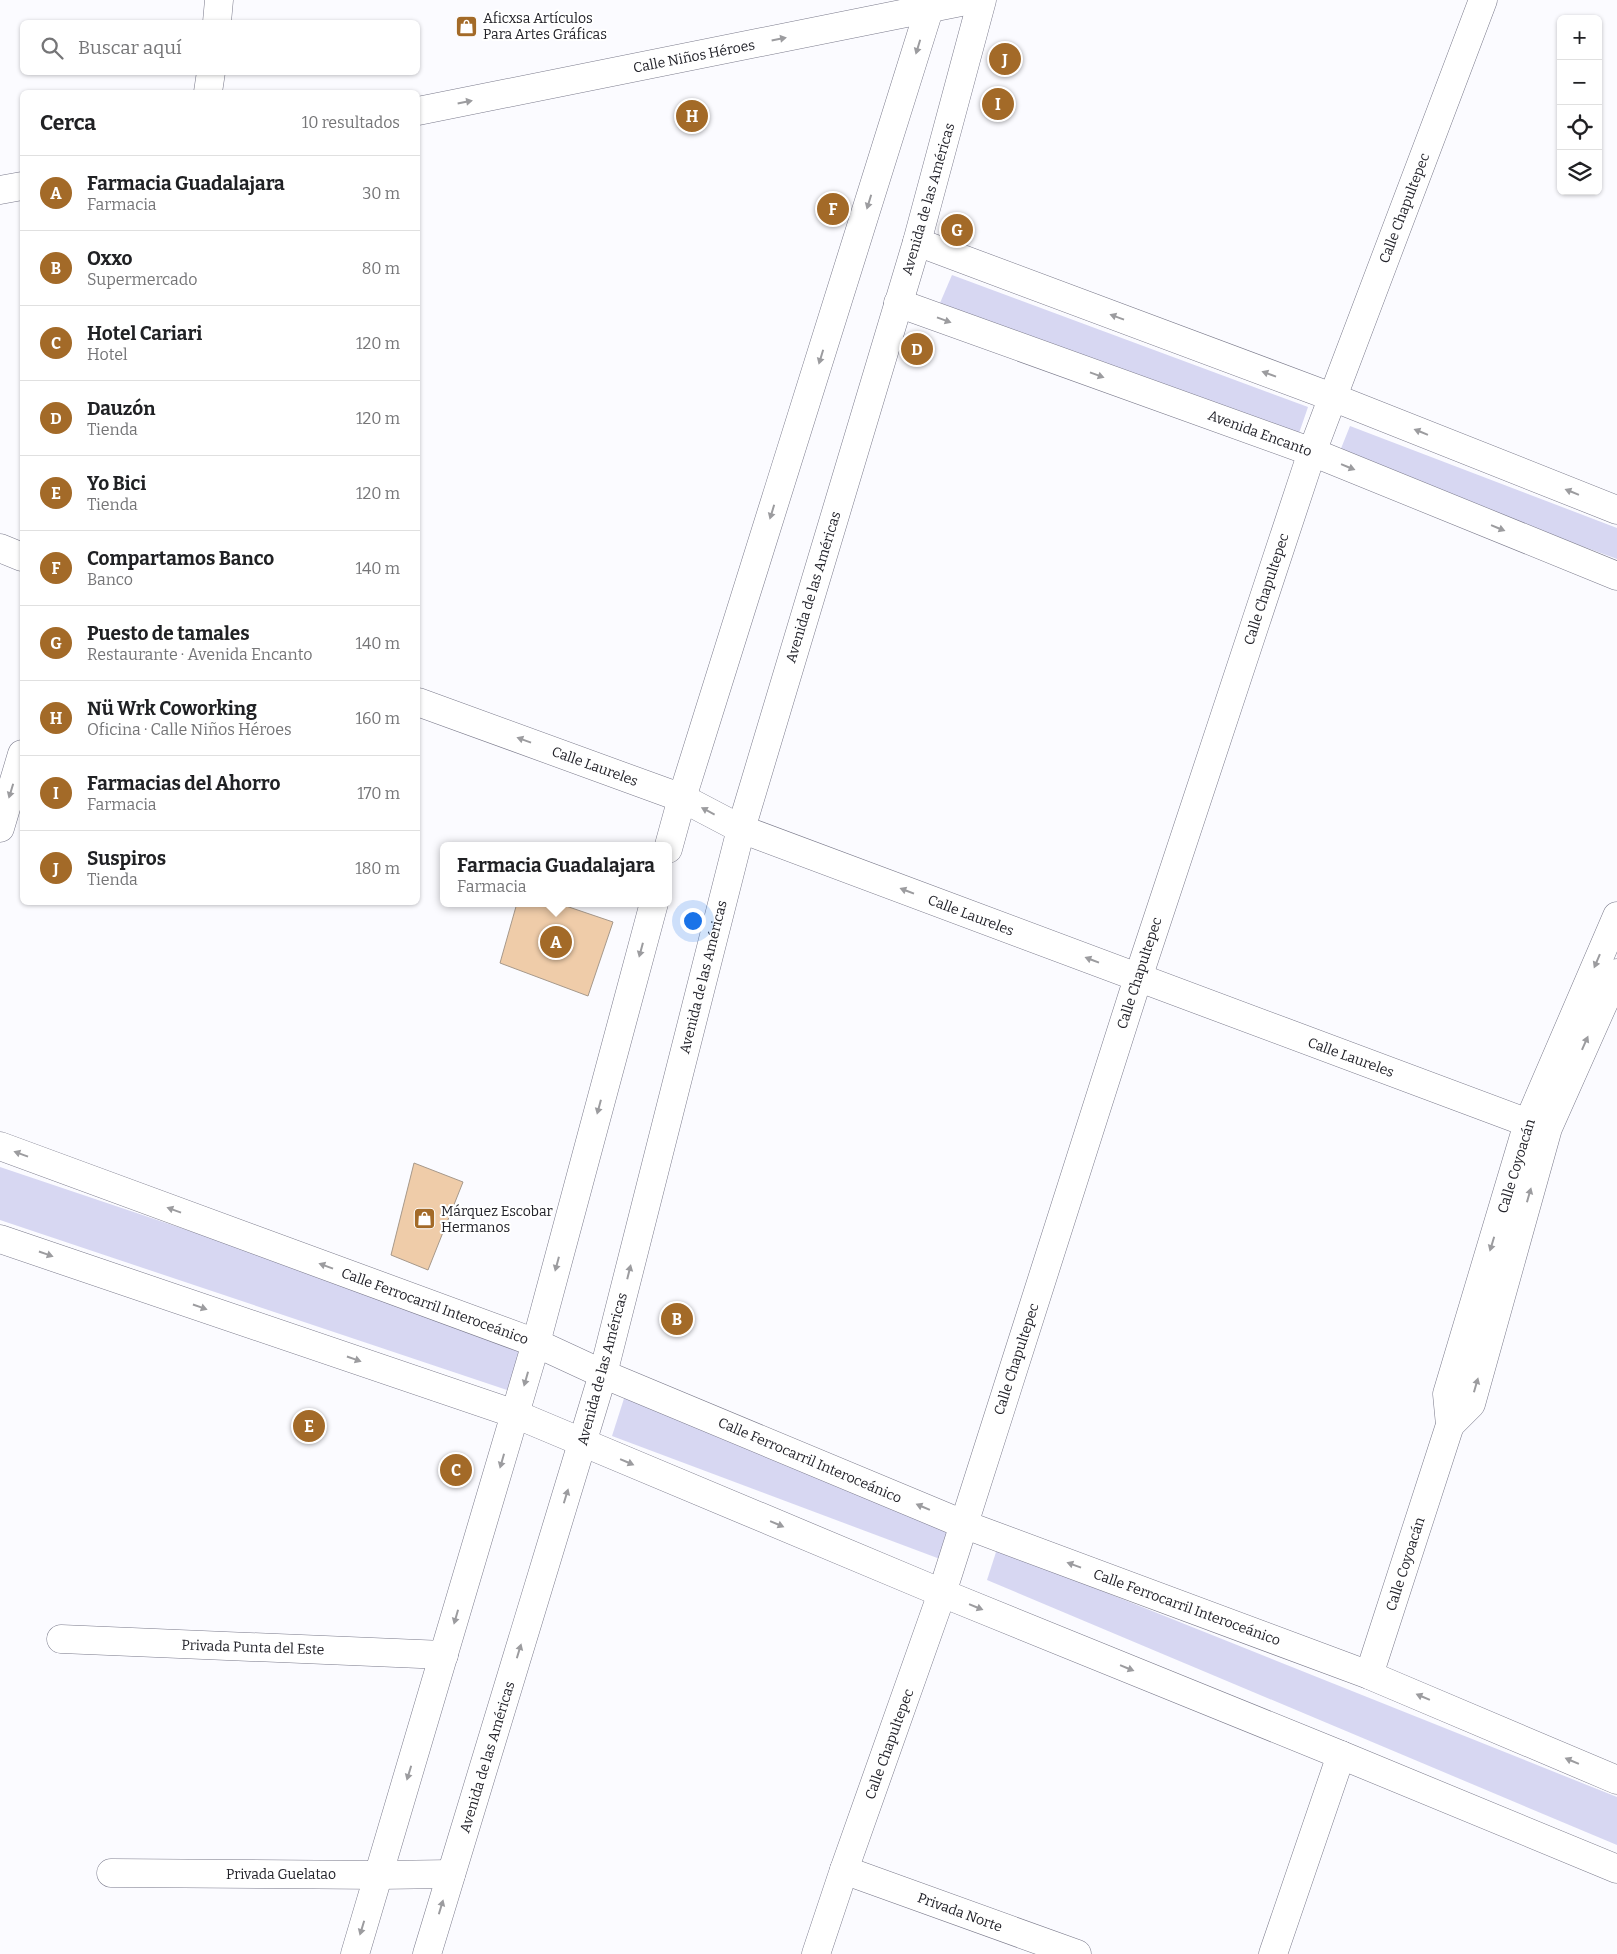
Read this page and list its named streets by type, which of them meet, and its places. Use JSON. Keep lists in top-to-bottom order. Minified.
{"streets":{"street":["Calle Niños Héroes","Avenida de las Américas","Calle Chapultepec","Avenida Encanto","Calle Laureles","Calle Coyoacán","Calle Ferrocarril Interoceánico","Privada Punta del Este","Privada Guelatao","Privada Norte"]},"crossings":[["Avenida de las Américas","Avenida Encanto"],["Avenida de las Américas","Calle Laureles"],["Avenida de las Américas","Calle Ferrocarril Interoceánico"],["Avenida de las Américas","Privada Guelatao"],["Calle Chapultepec","Avenida Encanto"],["Calle Chapultepec","Calle Laureles"],["Calle Chapultepec","Calle Ferrocarril Interoceánico"],["Calle Chapultepec","Privada Norte"],["Calle Laureles","Calle Coyoacán"],["Calle Coyoacán","Calle Ferrocarril Interoceánico"]],"one_way":["Calle Niños Héroes","Calle Laureles"],"places":{"shop":["Aficxsa Artículos Para Artes Gráficas","Márquez Escobar Hermanos"]},"page":{"map_buttons":["+","−"],"search":"Buscar aquí","pins":["J","I","H","F","G","D","A","B","E","C"],"heading":["Cerca","10 resultados"],"list":[{"mark":"A","name":"Farmacia Guadalajara","note":"Farmacia","value":"30 m"},{"mark":"B","name":"Oxxo","note":"Supermercado","value":"80 m"},{"mark":"C","name":"Hotel Cariari","note":"Hotel","value":"120 m"},{"mark":"D","name":"Dauzón","note":"Tienda","value":"120 m"},{"mark":"E","name":"Yo Bici","note":"Tienda","value":"120 m"},{"mark":"F","name":"Compartamos Banco","note":"Banco","value":"140 m"},{"mark":"G","name":"Puesto de tamales","note":"Restaurante · Avenida Encanto","value":"140 m"},{"mark":"H","name":"Nü Wrk Coworking","note":"Oficina · Calle Niños Héroes","value":"160 m"},{"mark":"I","name":"Farmacias del Ahorro","note":"Farmacia","value":"170 m"},{"mark":"J","name":"Suspiros","note":"Tienda","value":"180 m"}],"popup":["Farmacia Guadalajara","Farmacia"]}}
